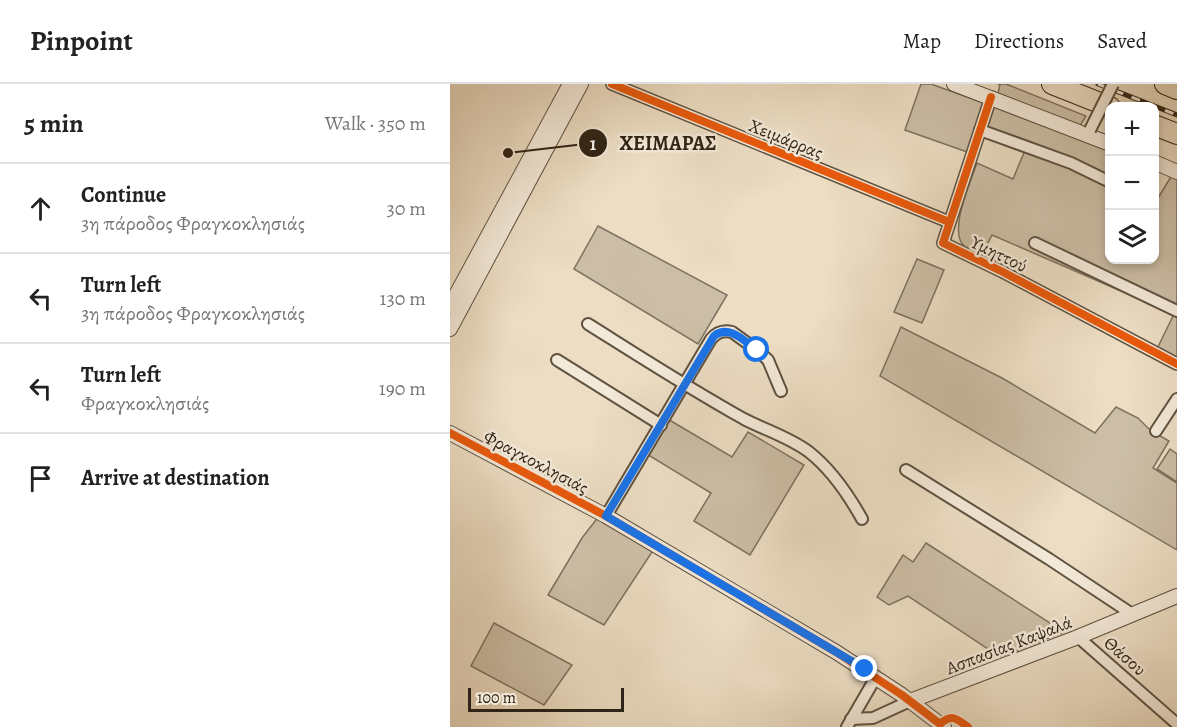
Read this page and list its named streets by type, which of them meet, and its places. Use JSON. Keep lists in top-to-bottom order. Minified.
{"streets":{"street":["Χειμάρρας","Υμηττού","Φραγκοκλησιάς","Ασπασίας Καψαλά","Θάσου"]},"crossings":[["Χειμάρρας","Υμηττού"],["Φραγκοκλησιάς","Ασπασίας Καψαλά"],["Ασπασίας Καψαλά","Θάσου"]],"places":["ΧΕΙΜΑΡΑΣ"],"scale_bar":"100 m","page":{"header":"Pinpoint","nav":["Map","Directions","Saved"],"heading":["5 min","Walk · 350 m"],"map_buttons":["+","−"],"list":[["Continue","3η πάροδος Φραγκοκλησιάς","30 m"],["Turn left","3η πάροδος Φραγκοκλησιάς","130 m"],["Turn left","Φραγκοκλησιάς","190 m"],"Arrive at destination"],"scale":"100 m"}}
